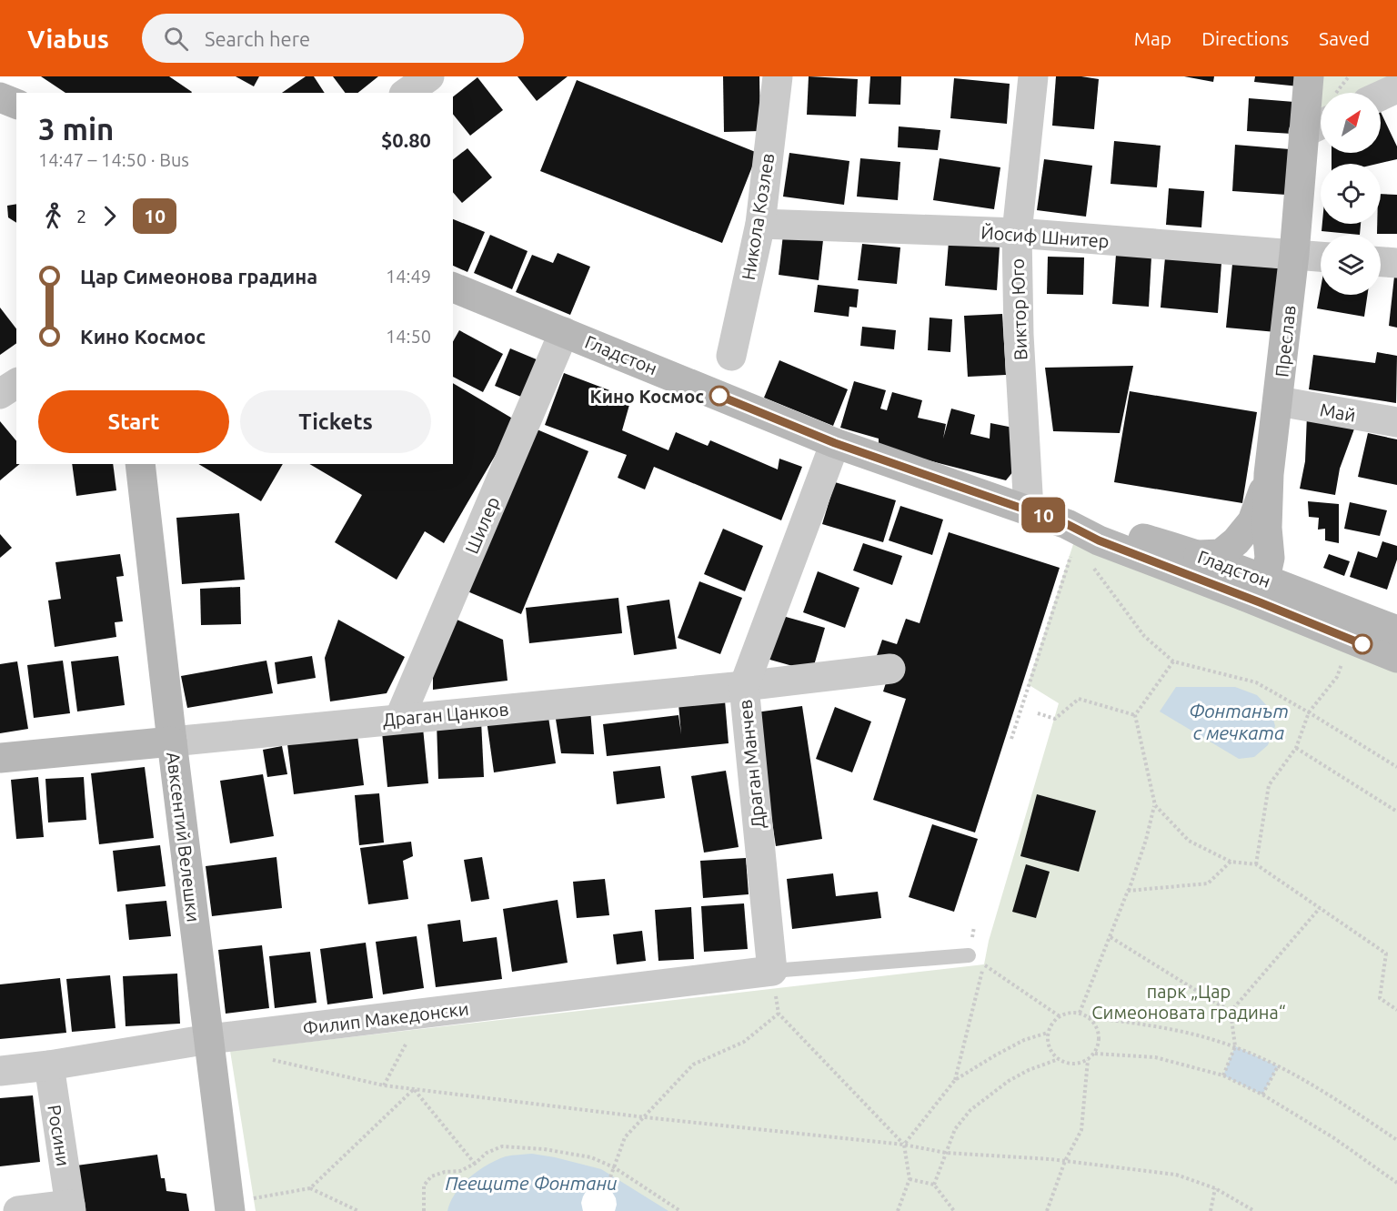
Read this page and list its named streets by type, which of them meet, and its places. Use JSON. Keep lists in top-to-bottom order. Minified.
{"streets":{"main road":["Преслав","Гладстон","Драган Цанков","Авксентий Велешки"],"street":["Никола Козлев","Йосиф Шнитер","Виктор Юго","Май","Шилер","Драган Манчев","Филип Македонски","Росини"]},"crossings":[["Никола Козлев","Йосиф Шнитер"],["Йосиф Шнитер","Виктор Юго"],["Йосиф Шнитер","Преслав"],["Виктор Юго","Гладстон"],["Преслав","Гладстон"],["Преслав","Май"],["Гладстон","Шилер"],["Гладстон","Драган Манчев"],["Шилер","Драган Цанков"],["Драган Цанков","Драган Манчев"],["Драган Цанков","Авксентий Велешки"],["Драган Манчев","Филип Македонски"],["Авксентий Велешки","Филип Македонски"],["Филип Македонски","Росини"]],"water":["Фонтанът с мечката","Пеещите Фонтани"],"parks":["парк „Цар Симеоновата градина“"],"places":["Кино Космос"],"lines":["bus line 10"],"north":"top right","page":{"header":"Viabus","search":"Search here","nav":["Map","Directions","Saved"],"on_map":"10","heading":["3 min","14:47 – 14:50 · Bus","$0.80"],"legs":["2","10"],"list":[{"name":"Цар Симеонова градина","value":"14:49"},{"name":"Кино Космос","value":"14:50"}],"buttons":["Start","Tickets"]}}
